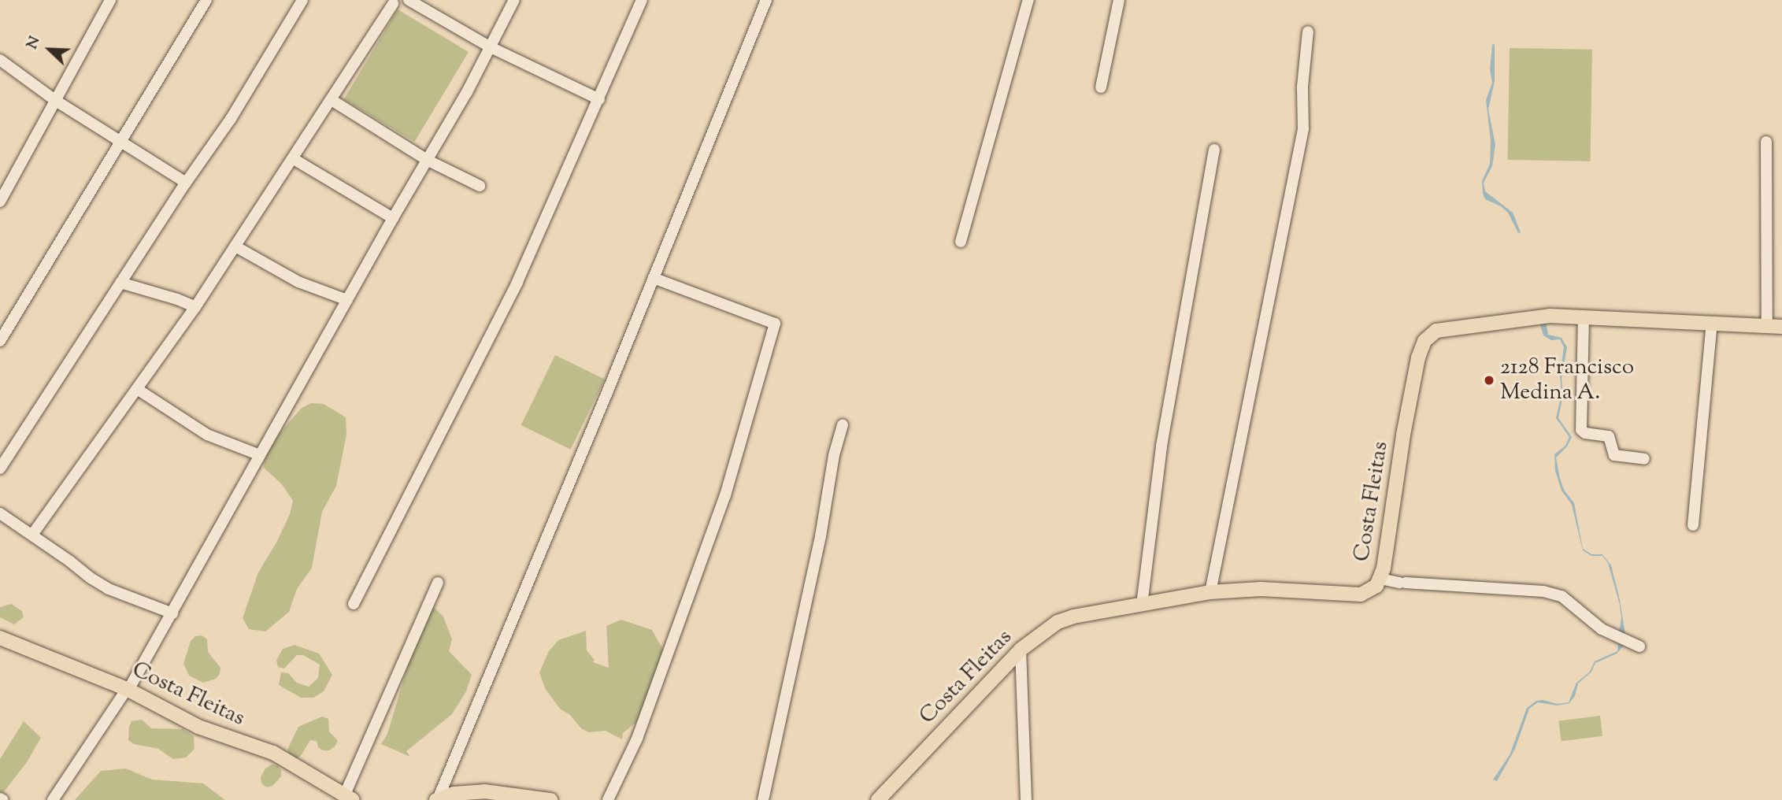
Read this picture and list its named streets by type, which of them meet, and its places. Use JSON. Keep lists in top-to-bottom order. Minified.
{"streets":{"main road":["Costa Fleitas"]},"places":["2128 Francisco Medina A."],"north":"top left"}
